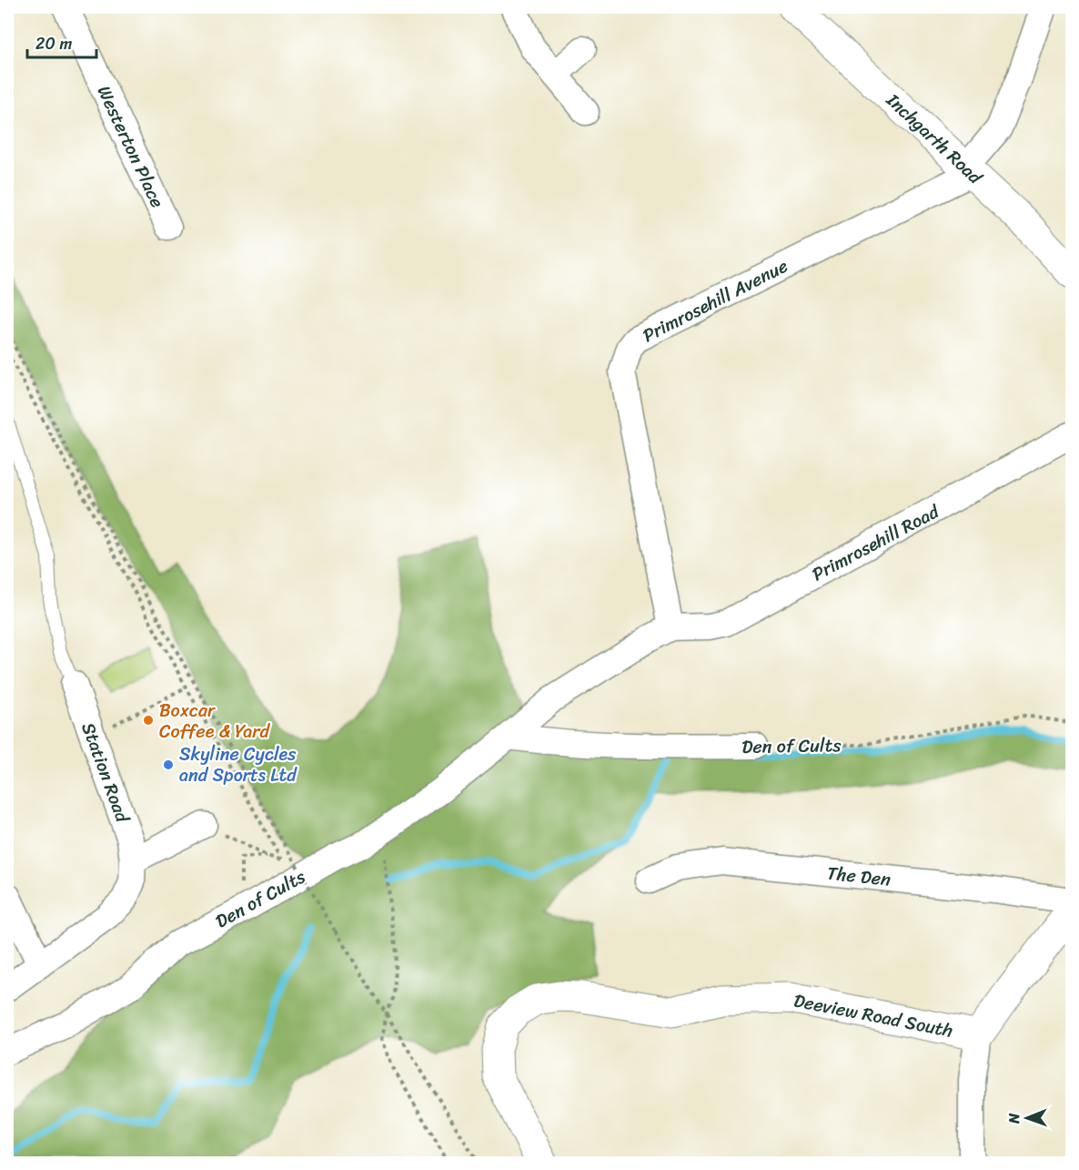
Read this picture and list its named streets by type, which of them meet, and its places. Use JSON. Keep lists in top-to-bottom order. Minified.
{"streets":{"street":["Inchgarth Road","Westerton Place","Primrosehill Avenue","Primrosehill Road","Den of Cults","Station Road","The Den","Deeview Road South"]},"crossings":[["Inchgarth Road","Primrosehill Avenue"],["Primrosehill Avenue","Primrosehill Road"],["Primrosehill Avenue","Den of Cults"],["Primrosehill Road","Den of Cults"]],"places":["Boxcar Coffee & Yard","Skyline Cycles and Sports Ltd"],"scale_bar":"20 m","north":"left"}
